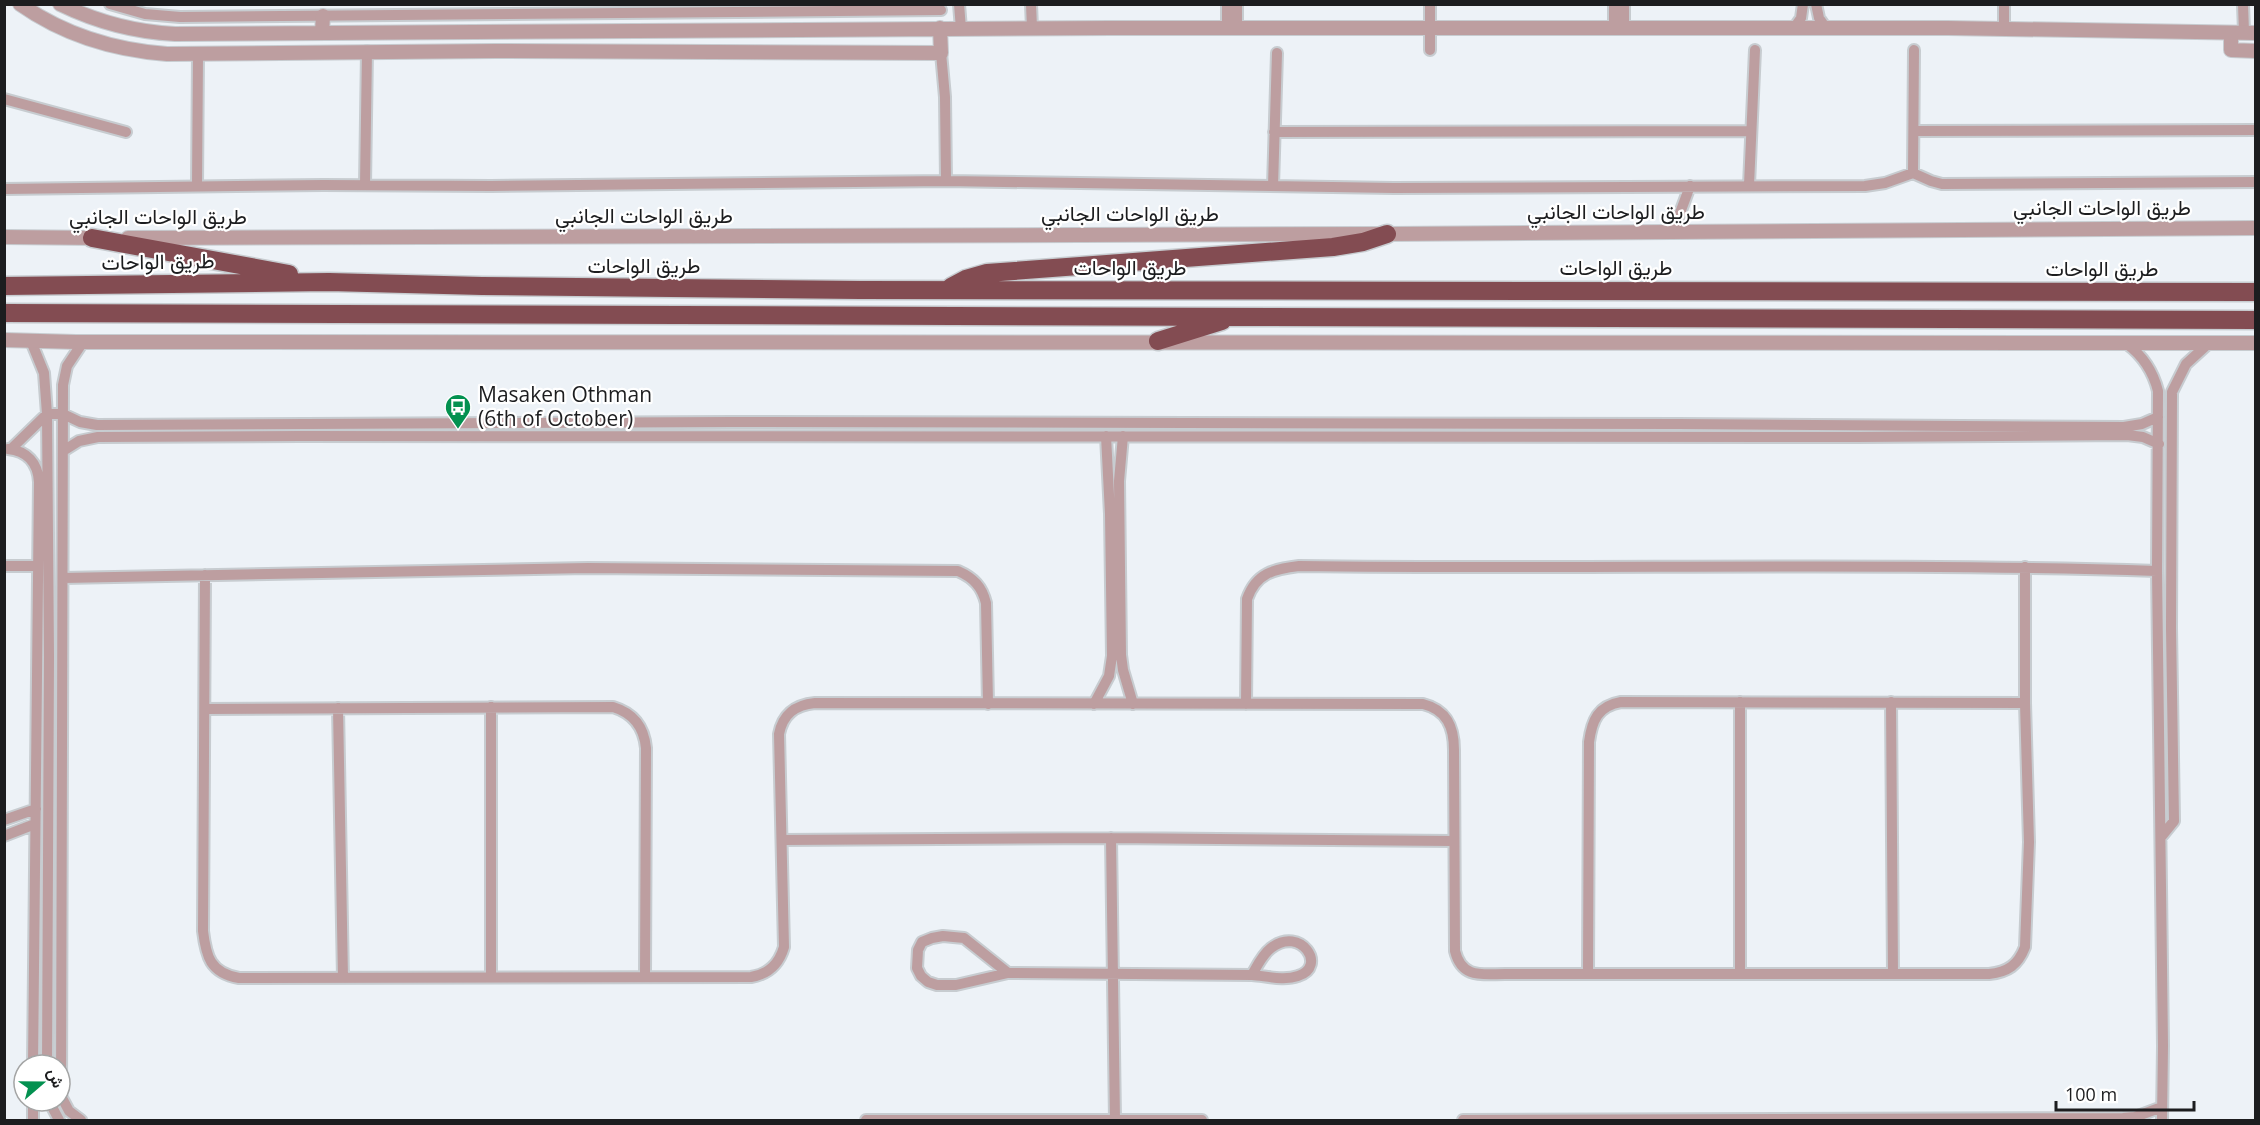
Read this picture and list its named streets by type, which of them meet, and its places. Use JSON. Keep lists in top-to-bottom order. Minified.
{"streets":{"highway":["طريق الواحات"],"street":["طريق الواحات الجانبي"]},"places":{"bus stop":["Masaken Othman (6th of October)"]},"scale_bar":"100 m","north":"right"}
